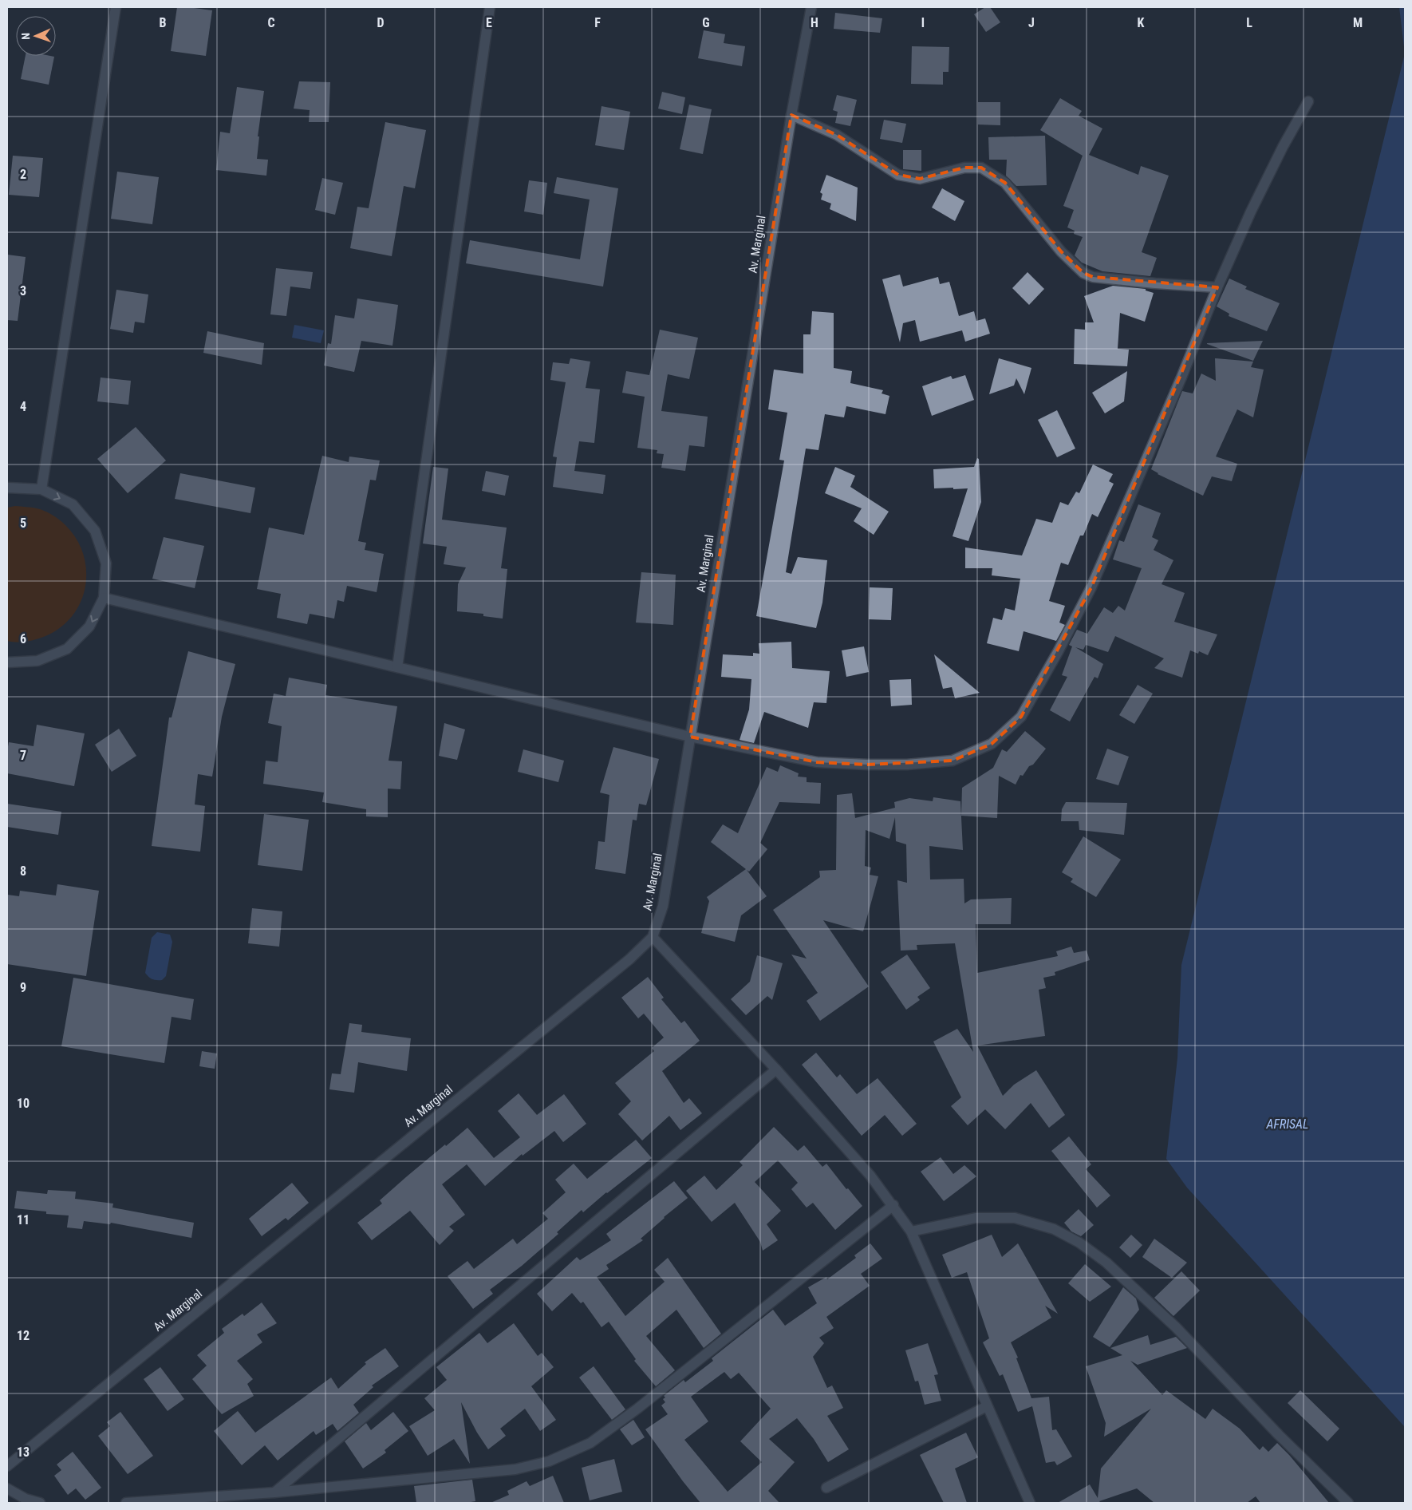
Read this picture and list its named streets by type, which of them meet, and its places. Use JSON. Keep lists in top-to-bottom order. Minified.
{"streets":{"street":["Av. Marginal"]},"water":["AFRISAL"],"north":"left","grid":{"columns":["B","C","D","E","F","G","H","I","J","K","L","M"],"rows":["2","3","4","5","6","7","8","9","10","11","12","13"]}}
